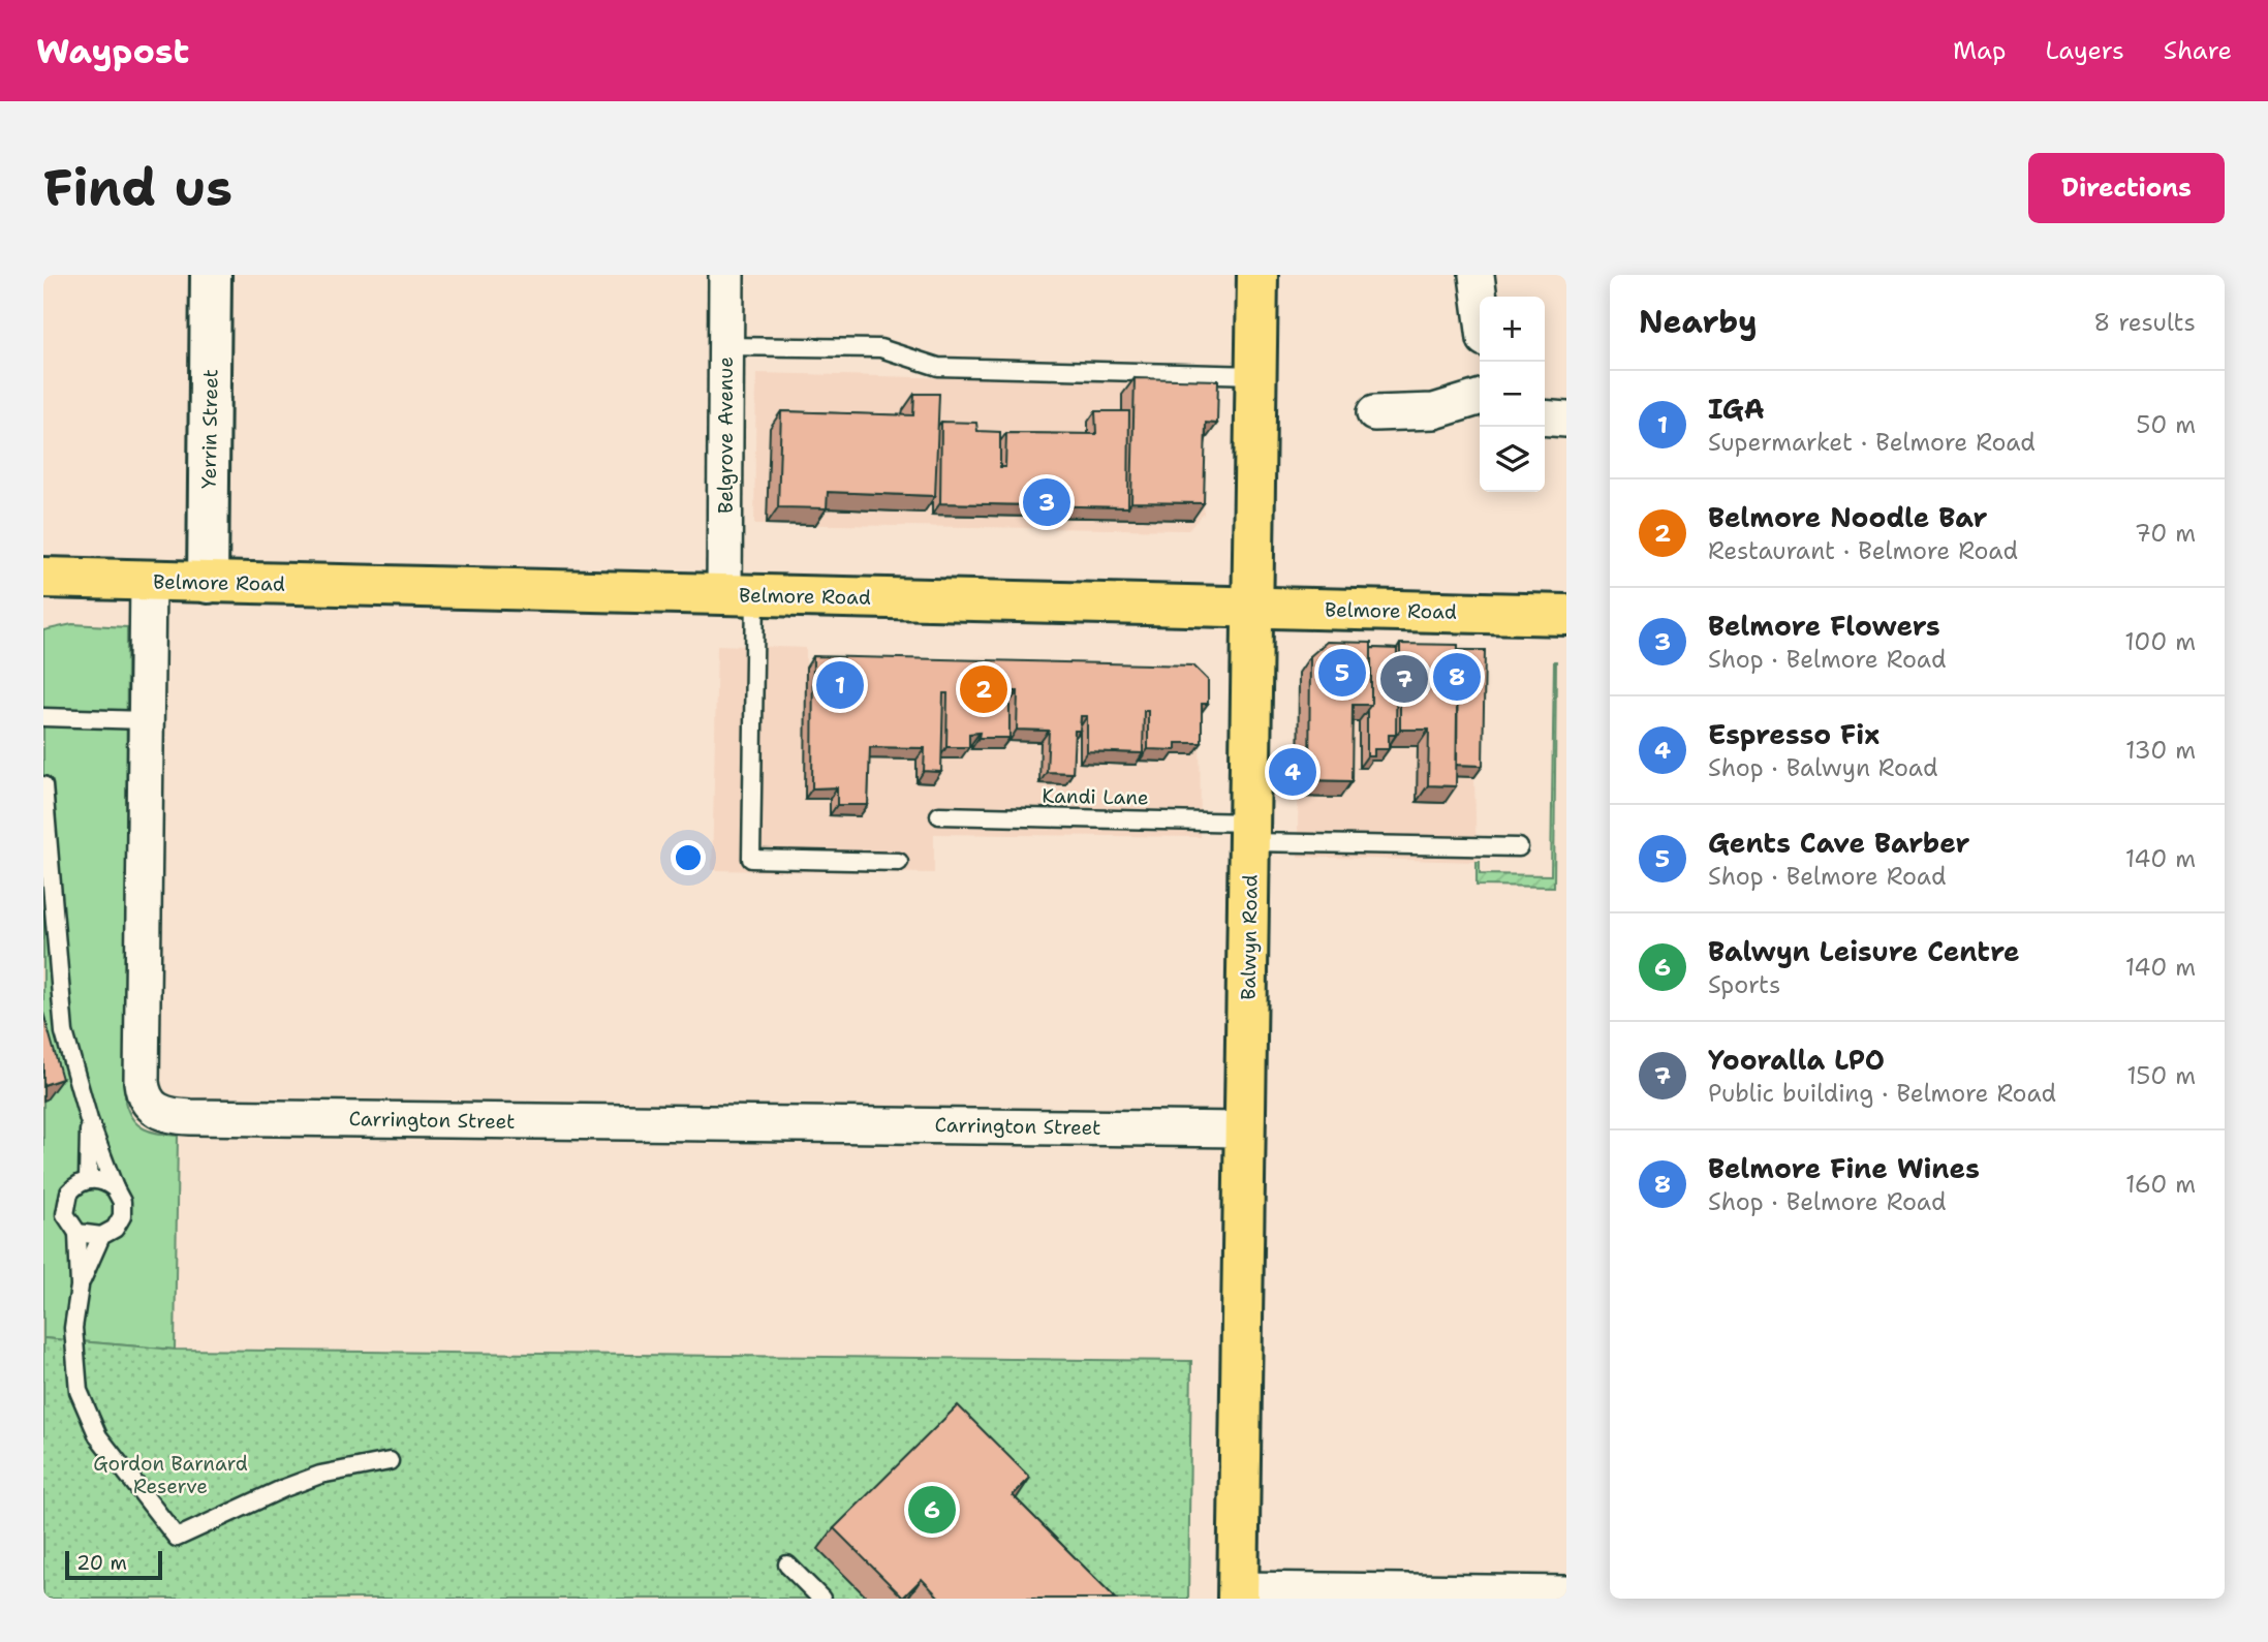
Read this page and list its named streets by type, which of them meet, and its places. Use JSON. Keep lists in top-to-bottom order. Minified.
{"streets":{"main road":["Belmore Road","Balwyn Road"],"street":["Yerrin Street","Belgrove Avenue","Carrington Street"],"lane":["Kandi Lane"]},"crossings":[["Yerrin Street","Belmore Road"],["Belgrove Avenue","Belmore Road"],["Belmore Road","Balwyn Road"],["Belmore Road","Carrington Street"],["Kandi Lane","Balwyn Road"],["Balwyn Road","Carrington Street"]],"parks":["Gordon Barnard Reserve"],"scale_bar":"20 m","page":{"header":"Waypost","nav":["Map","Layers","Share"],"buttons":"Directions","title":"Find us","heading":["Nearby","8 results"],"map_buttons":["+","−"],"list":[{"mark":"1","name":"IGA","note":"Supermarket · Belmore Road","value":"50 m"},{"mark":"2","name":"Belmore Noodle Bar","note":"Restaurant · Belmore Road","value":"70 m"},{"mark":"3","name":"Belmore Flowers","note":"Shop · Belmore Road","value":"100 m"},{"mark":"4","name":"Espresso Fix","note":"Shop · Balwyn Road","value":"130 m"},{"mark":"5","name":"Gents Cave Barber","note":"Shop · Belmore Road","value":"140 m"},{"mark":"6","name":"Balwyn Leisure Centre","note":"Sports","value":"140 m"},{"mark":"7","name":"Yooralla LPO","note":"Public building · Belmore Road","value":"150 m"},{"mark":"8","name":"Belmore Fine Wines","note":"Shop · Belmore Road","value":"160 m"}],"pins":["3","5","8","7","1","2","4","6"],"scale":"20 m"}}
